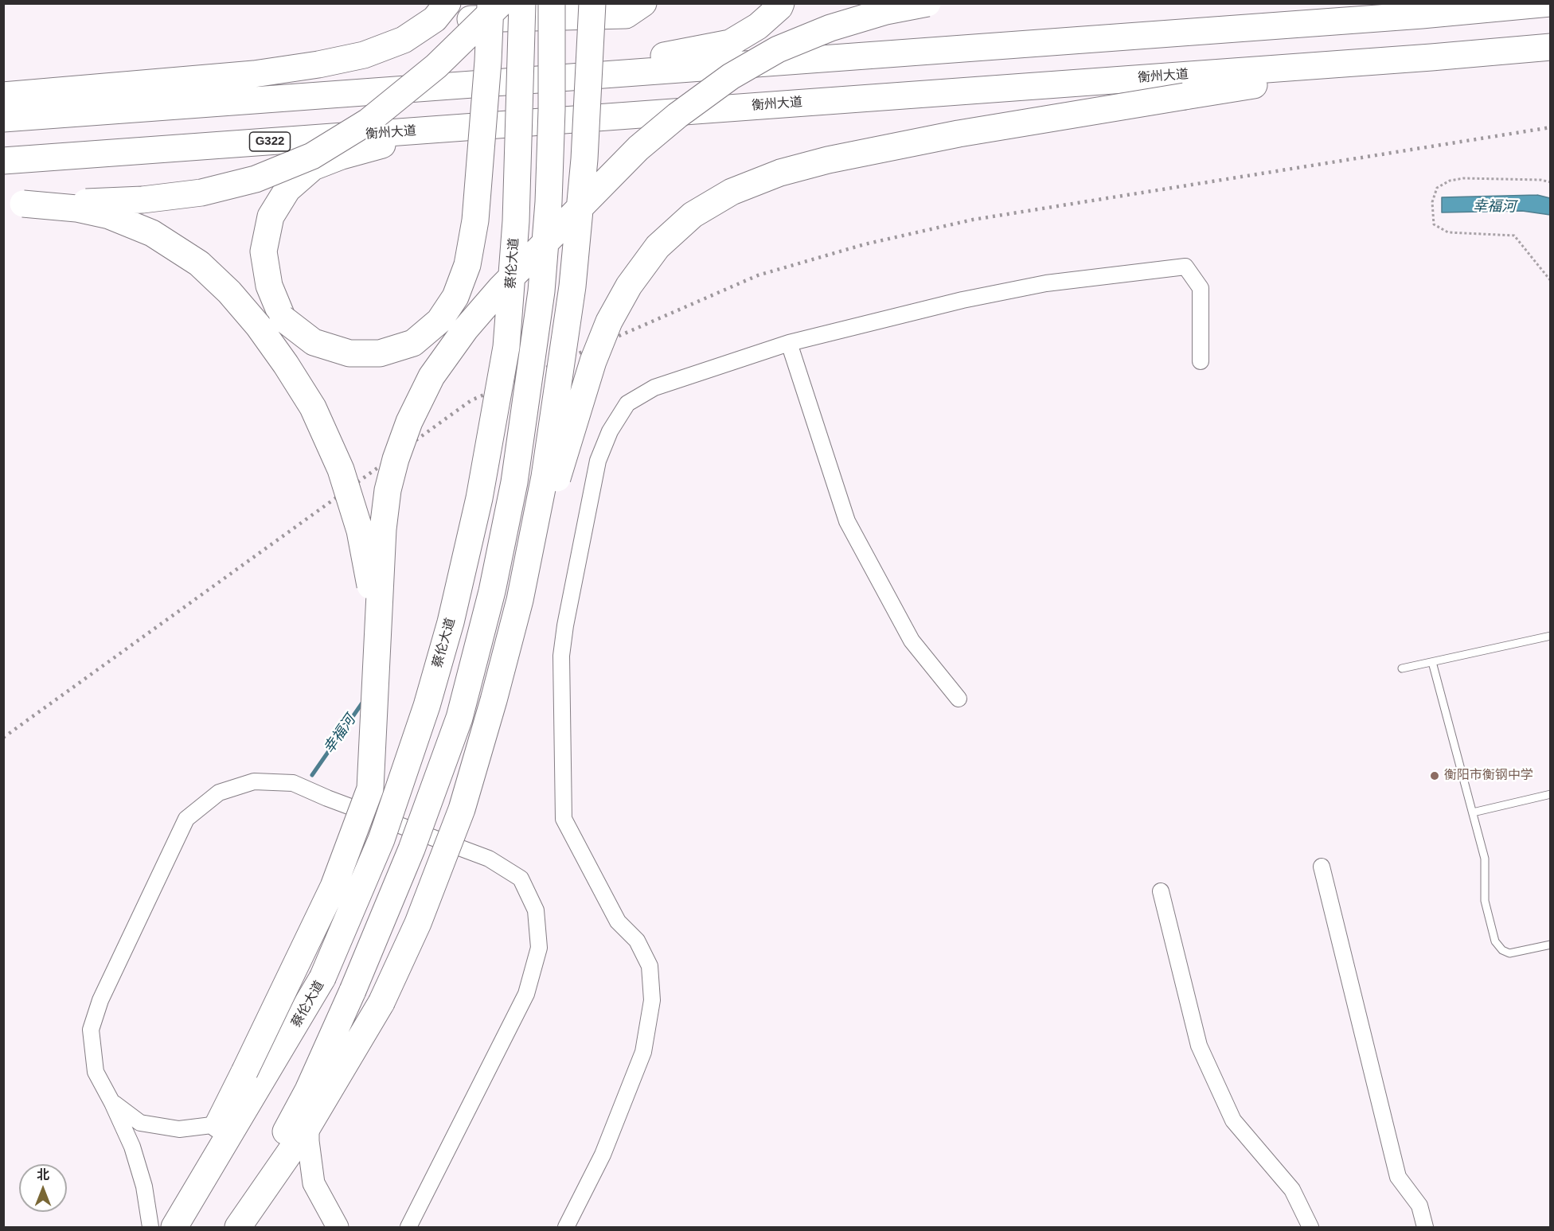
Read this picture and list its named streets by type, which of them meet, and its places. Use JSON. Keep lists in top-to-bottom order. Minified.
{"streets":{"highway":["衡州大道","G322","蔡伦大道"]},"water":["幸福河"],"places":["衡阳市衡钢中学"],"north":"top"}
